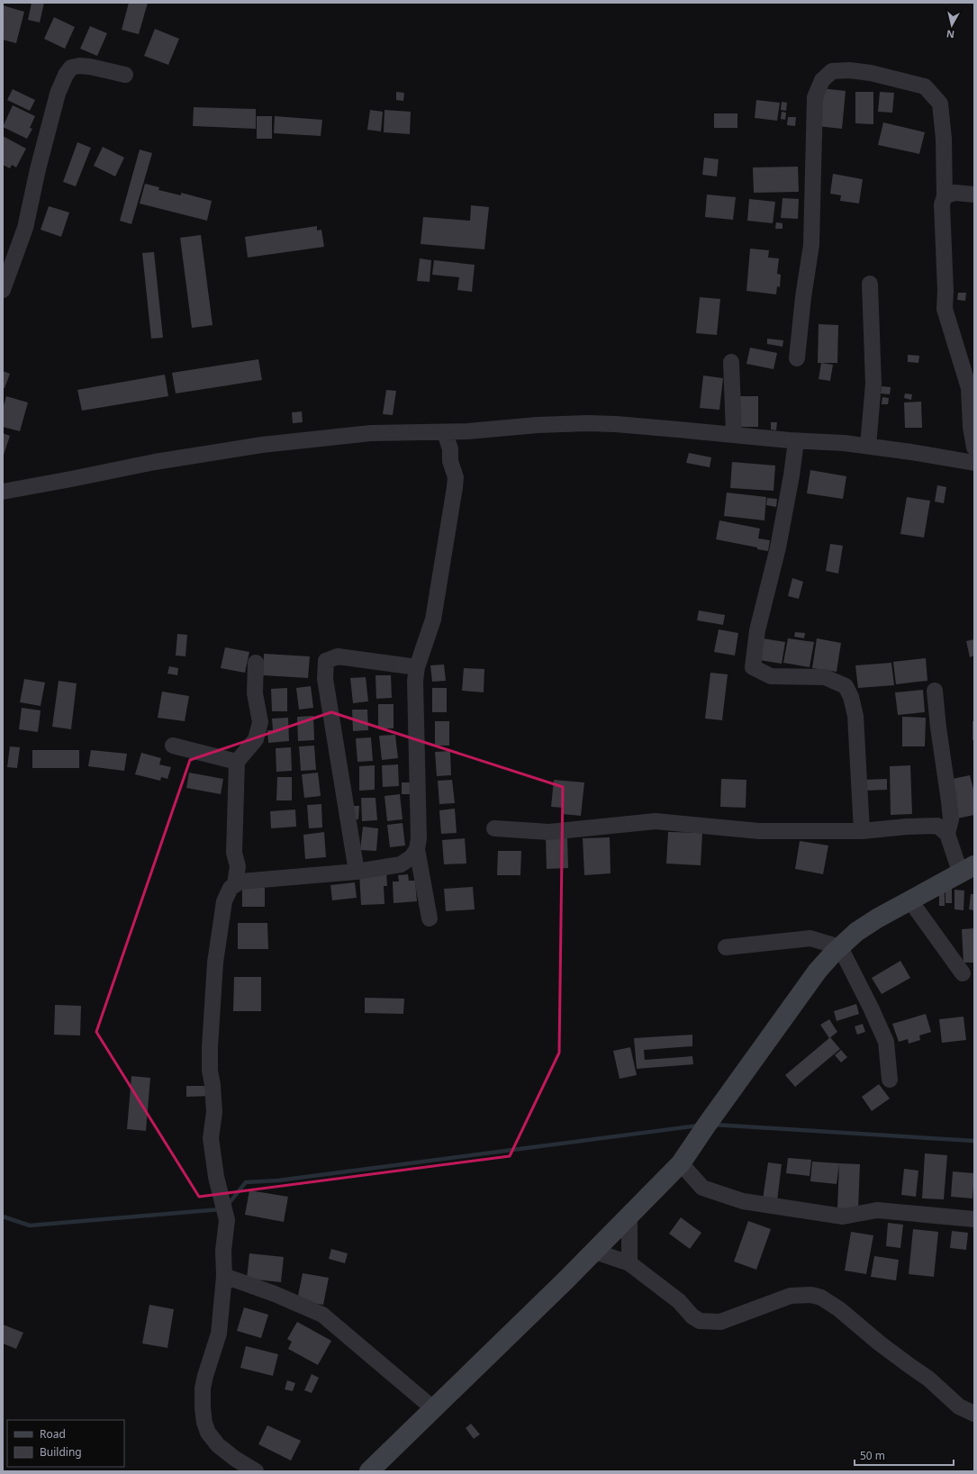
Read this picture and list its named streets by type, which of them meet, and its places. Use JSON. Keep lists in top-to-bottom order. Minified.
{"legend":["Road","Building"],"scale_bar":"50 m","north":"bottom"}
